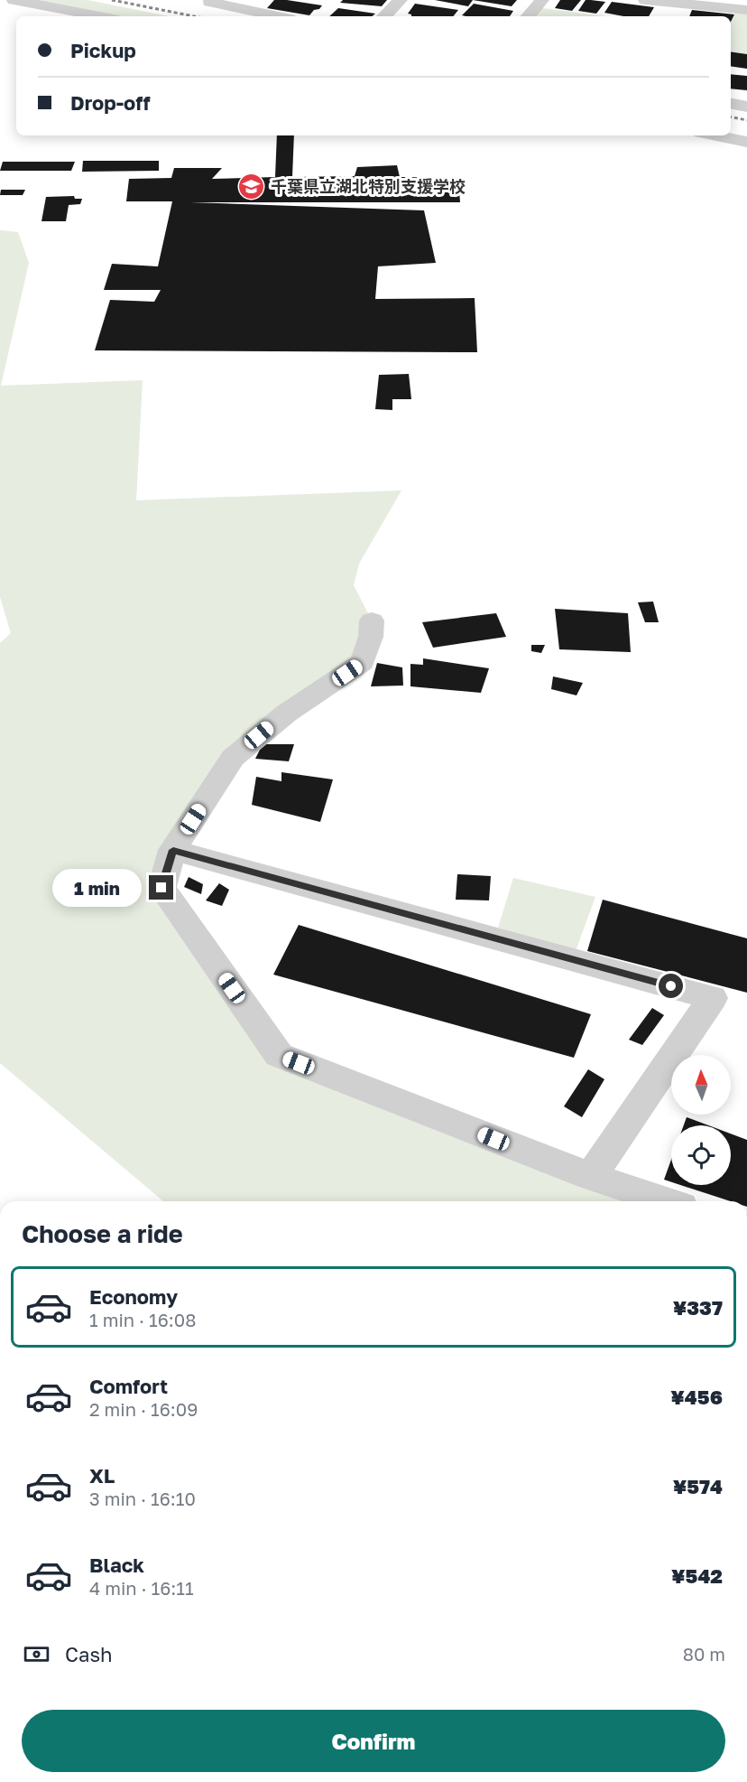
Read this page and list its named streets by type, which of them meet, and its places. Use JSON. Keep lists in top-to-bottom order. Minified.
{"places":{"school or university":["千葉県立湖北特別支援学校"]},"north":"top","page":{"banner":["Pickup","Drop-off"],"bubble":"1 min","heading":"Choose a ride","list":[{"name":"Economy","note":"1 min · 16:08","value":"¥337"},{"name":"Comfort","note":"2 min · 16:09","value":"¥456"},{"name":"XL","note":"3 min · 16:10","value":"¥574"},{"name":"Black","note":"4 min · 16:11","value":"¥542"}],"pay":["Cash","80 m"],"buttons":"Confirm"}}
